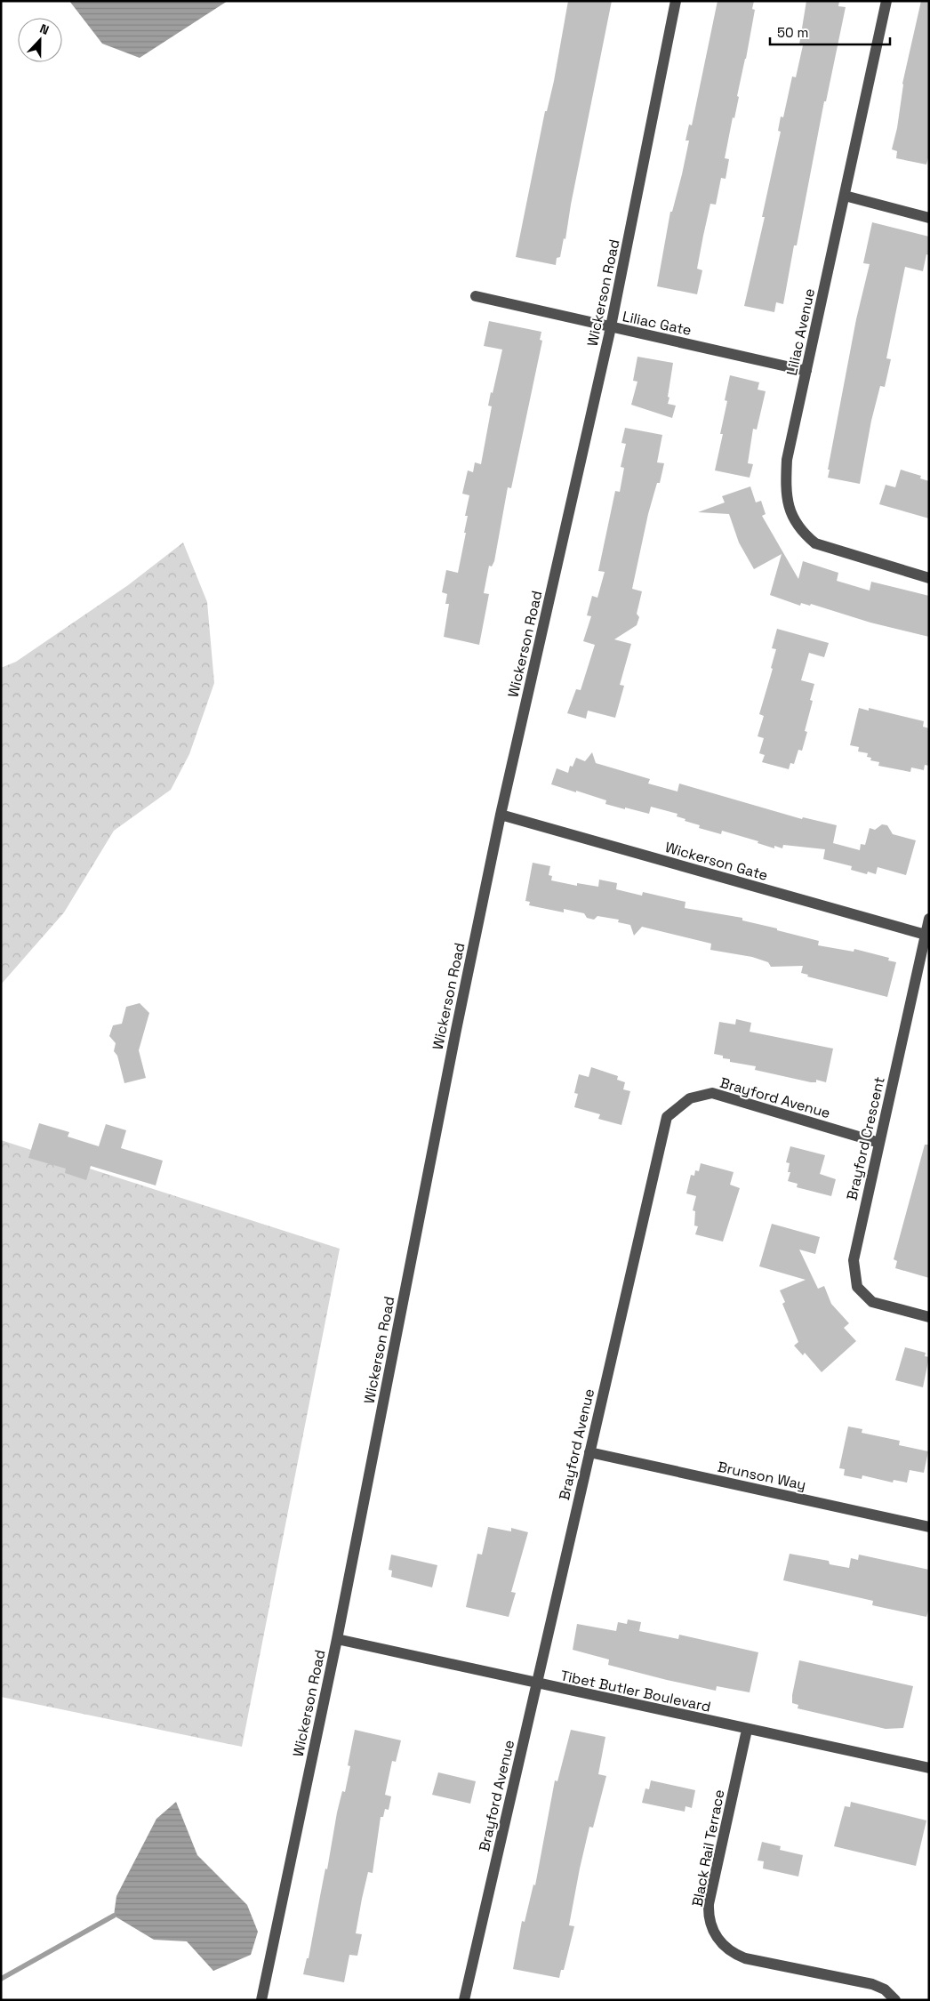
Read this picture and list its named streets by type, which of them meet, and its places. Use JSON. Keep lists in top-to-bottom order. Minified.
{"streets":{"street":["Wickerson Road","Liliac Gate","Liliac Avenue","Wickerson Gate","Brayford Avenue","Brayford Crescent","Brunson Way","Tibet Butler Boulevard","Black Rail Terrace"]},"crossings":[["Wickerson Road","Liliac Gate"],["Wickerson Road","Wickerson Gate"],["Wickerson Road","Tibet Butler Boulevard"],["Liliac Gate","Liliac Avenue"],["Wickerson Gate","Brayford Crescent"],["Brayford Avenue","Brayford Crescent"],["Brayford Avenue","Brunson Way"],["Brayford Avenue","Tibet Butler Boulevard"],["Tibet Butler Boulevard","Black Rail Terrace"]],"scale_bar":"50 m","north":"top"}
